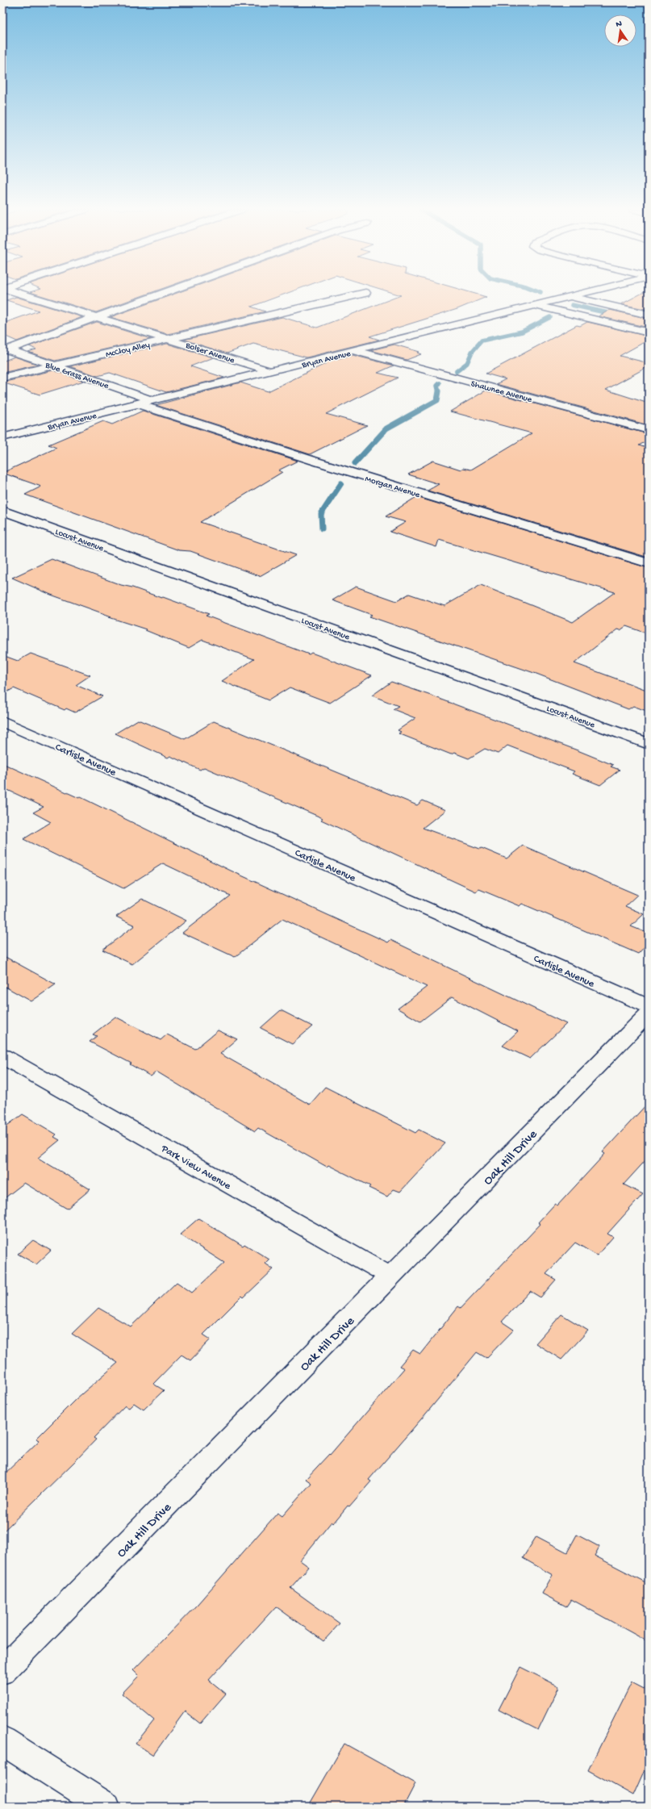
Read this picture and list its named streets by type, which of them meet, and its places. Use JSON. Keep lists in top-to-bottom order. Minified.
{"streets":{"street":["McCloy Alley","Bolser Avenue","Bryan Avenue","Blue Grass Avenue","Shawnee Avenue","Morgan Avenue","Locust Avenue","Carlisle Avenue","Oak Hill Drive","Park View Avenue"]},"crossings":[["McCloy Alley","Bolser Avenue"],["McCloy Alley","Blue Grass Avenue"],["Bolser Avenue","Bryan Avenue"],["Bryan Avenue","Blue Grass Avenue"],["Bryan Avenue","Shawnee Avenue"],["Bryan Avenue","Morgan Avenue"],["Oak Hill Drive","Park View Avenue"]],"north":"top"}
